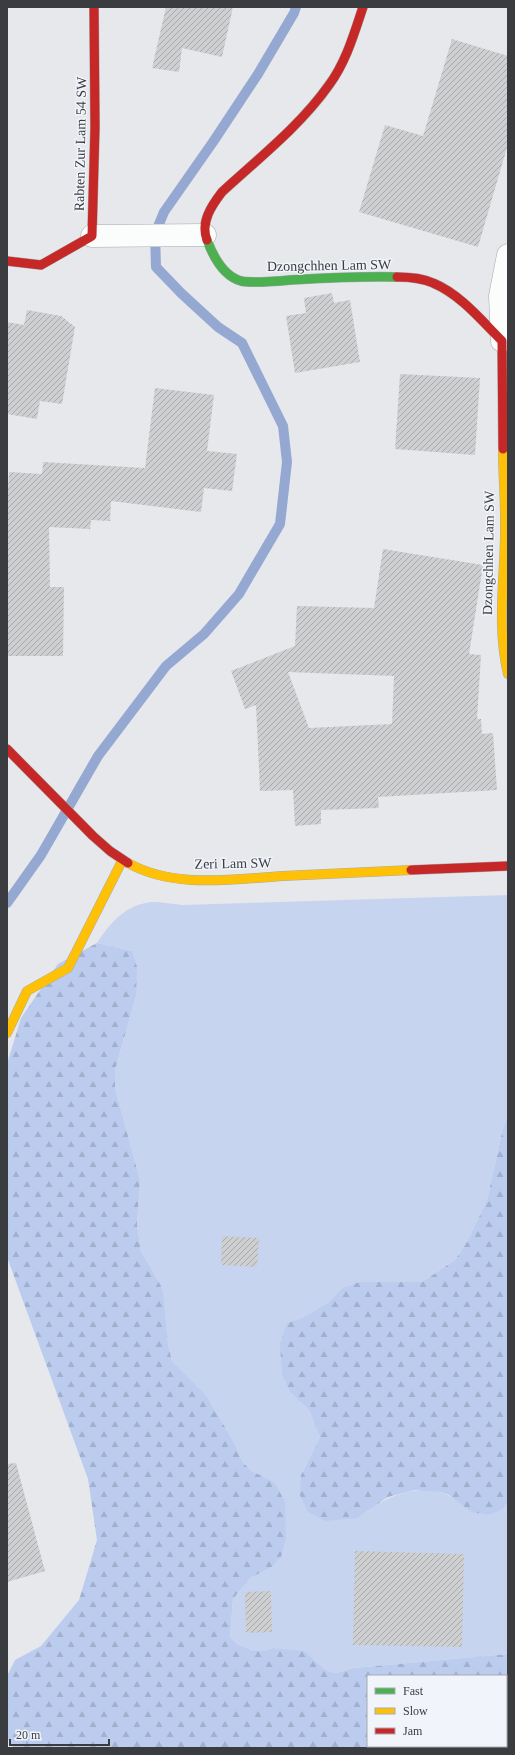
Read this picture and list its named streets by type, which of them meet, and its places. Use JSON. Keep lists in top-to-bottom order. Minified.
{"streets":{"street":["Rabten Zur Lam 54 SW","Dzongchhen Lam SW","Zeri Lam SW"]},"legend":["Fast","Slow","Jam"],"scale_bar":"20 m"}
